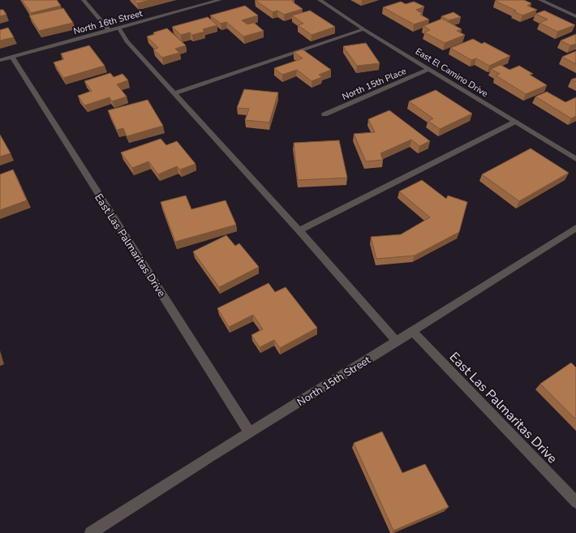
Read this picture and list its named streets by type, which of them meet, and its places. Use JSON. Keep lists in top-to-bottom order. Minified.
{"streets":{"street":["North 16th Street","East El Camino Drive","North 15th Place","East Las Palmaritas Drive","North 15th Street"]},"crossings":[["North 16th Street","East Las Palmaritas Drive"],["East El Camino Drive","North 15th Place"],["East Las Palmaritas Drive","North 15th Street"]]}
